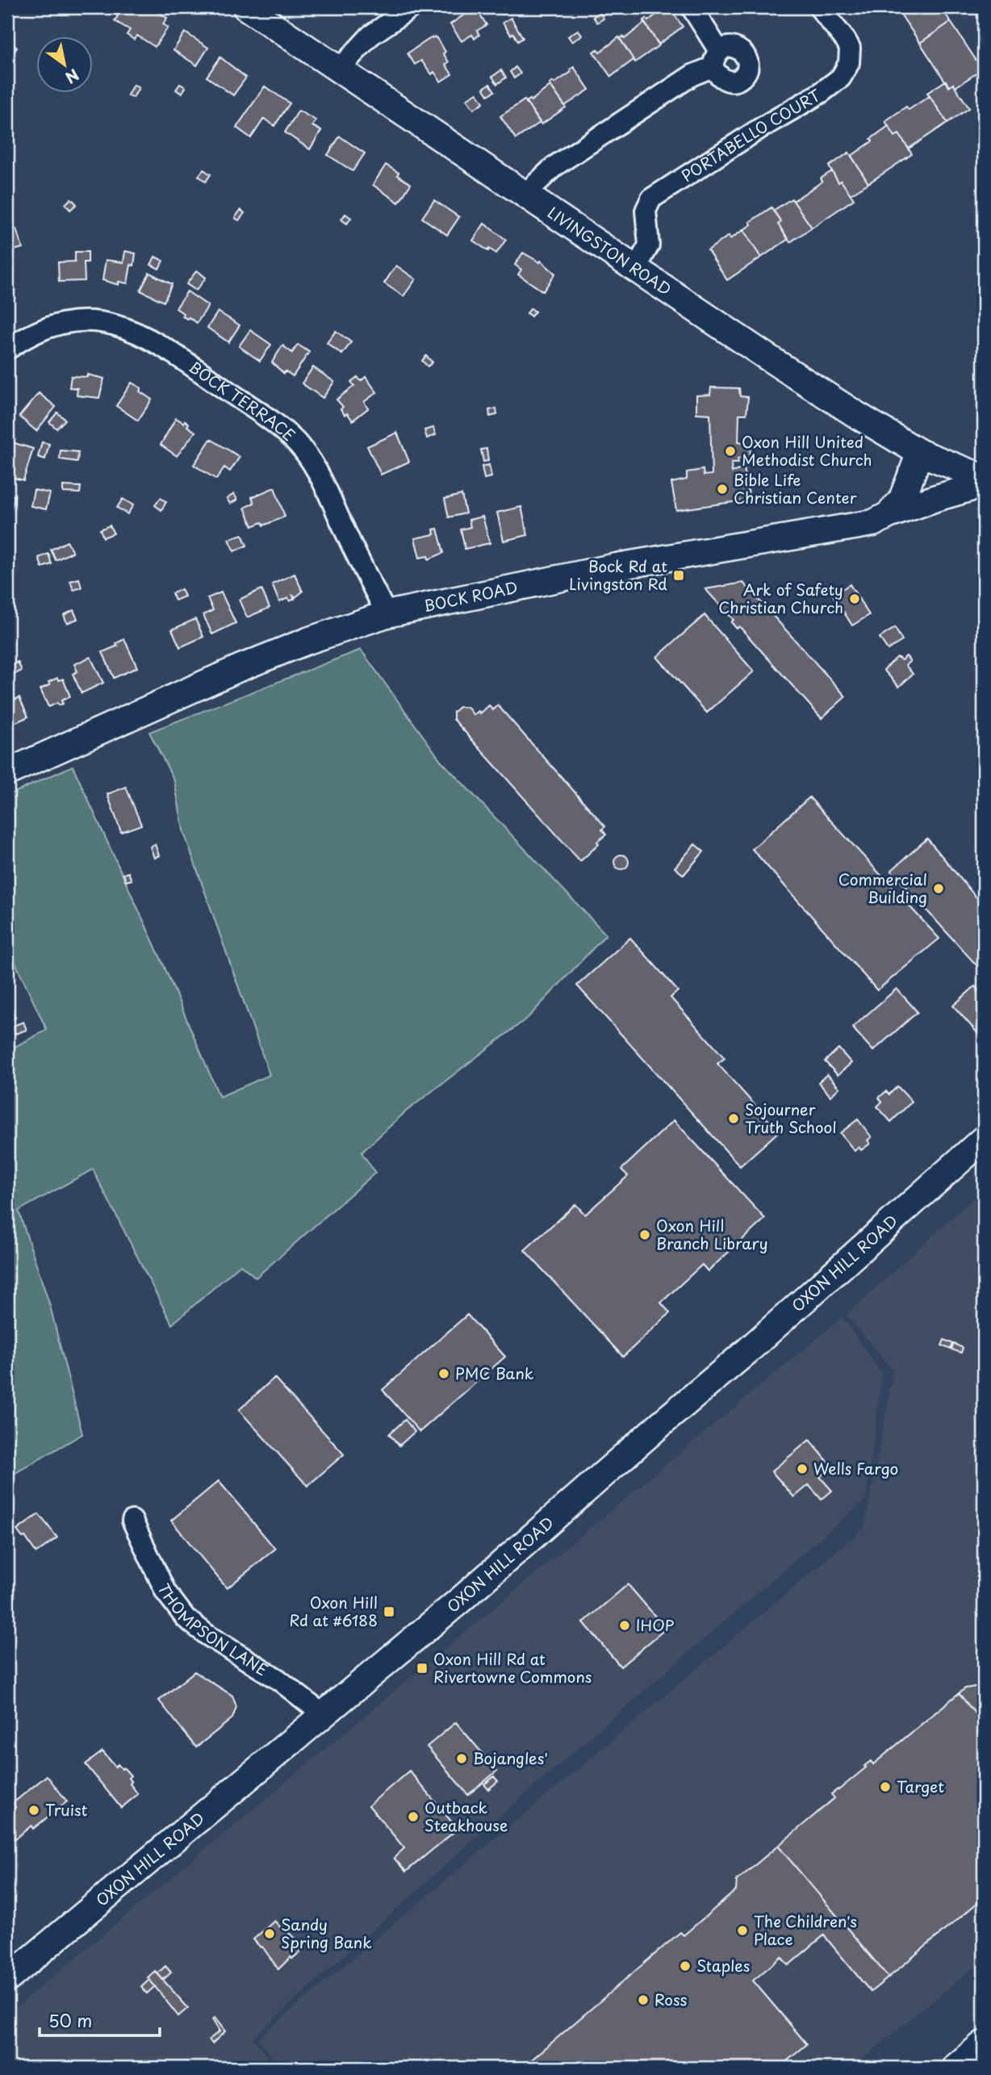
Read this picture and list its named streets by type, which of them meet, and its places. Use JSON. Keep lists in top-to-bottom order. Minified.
{"streets":{"main road":["LIVINGSTON ROAD","BOCK ROAD","OXON HILL ROAD"],"street":["PORTABELLO COURT","BOCK TERRACE","THOMPSON LANE"]},"crossings":[["PORTABELLO COURT","LIVINGSTON ROAD"],["BOCK TERRACE","BOCK ROAD"],["OXON HILL ROAD","THOMPSON LANE"]],"places":{"other":["Oxon Hill United Methodist Church","Bible Life Christian Center","Ark of Safety Christian Church","Commercial Building","Sojourner Truth School","Oxon Hill Branch Library","PMC Bank","Wells Fargo","IHOP","Bojangles'","Target","Truist","Outback Steakhouse","The Children's Place","Sandy Spring Bank","Staples","Ross"],"transit":["Bock Rd at Livingston Rd","Oxon Hill Rd at #6188","Oxon Hill Rd at Rivertowne Commons"]},"scale_bar":"50 m","north":"bottom right"}
